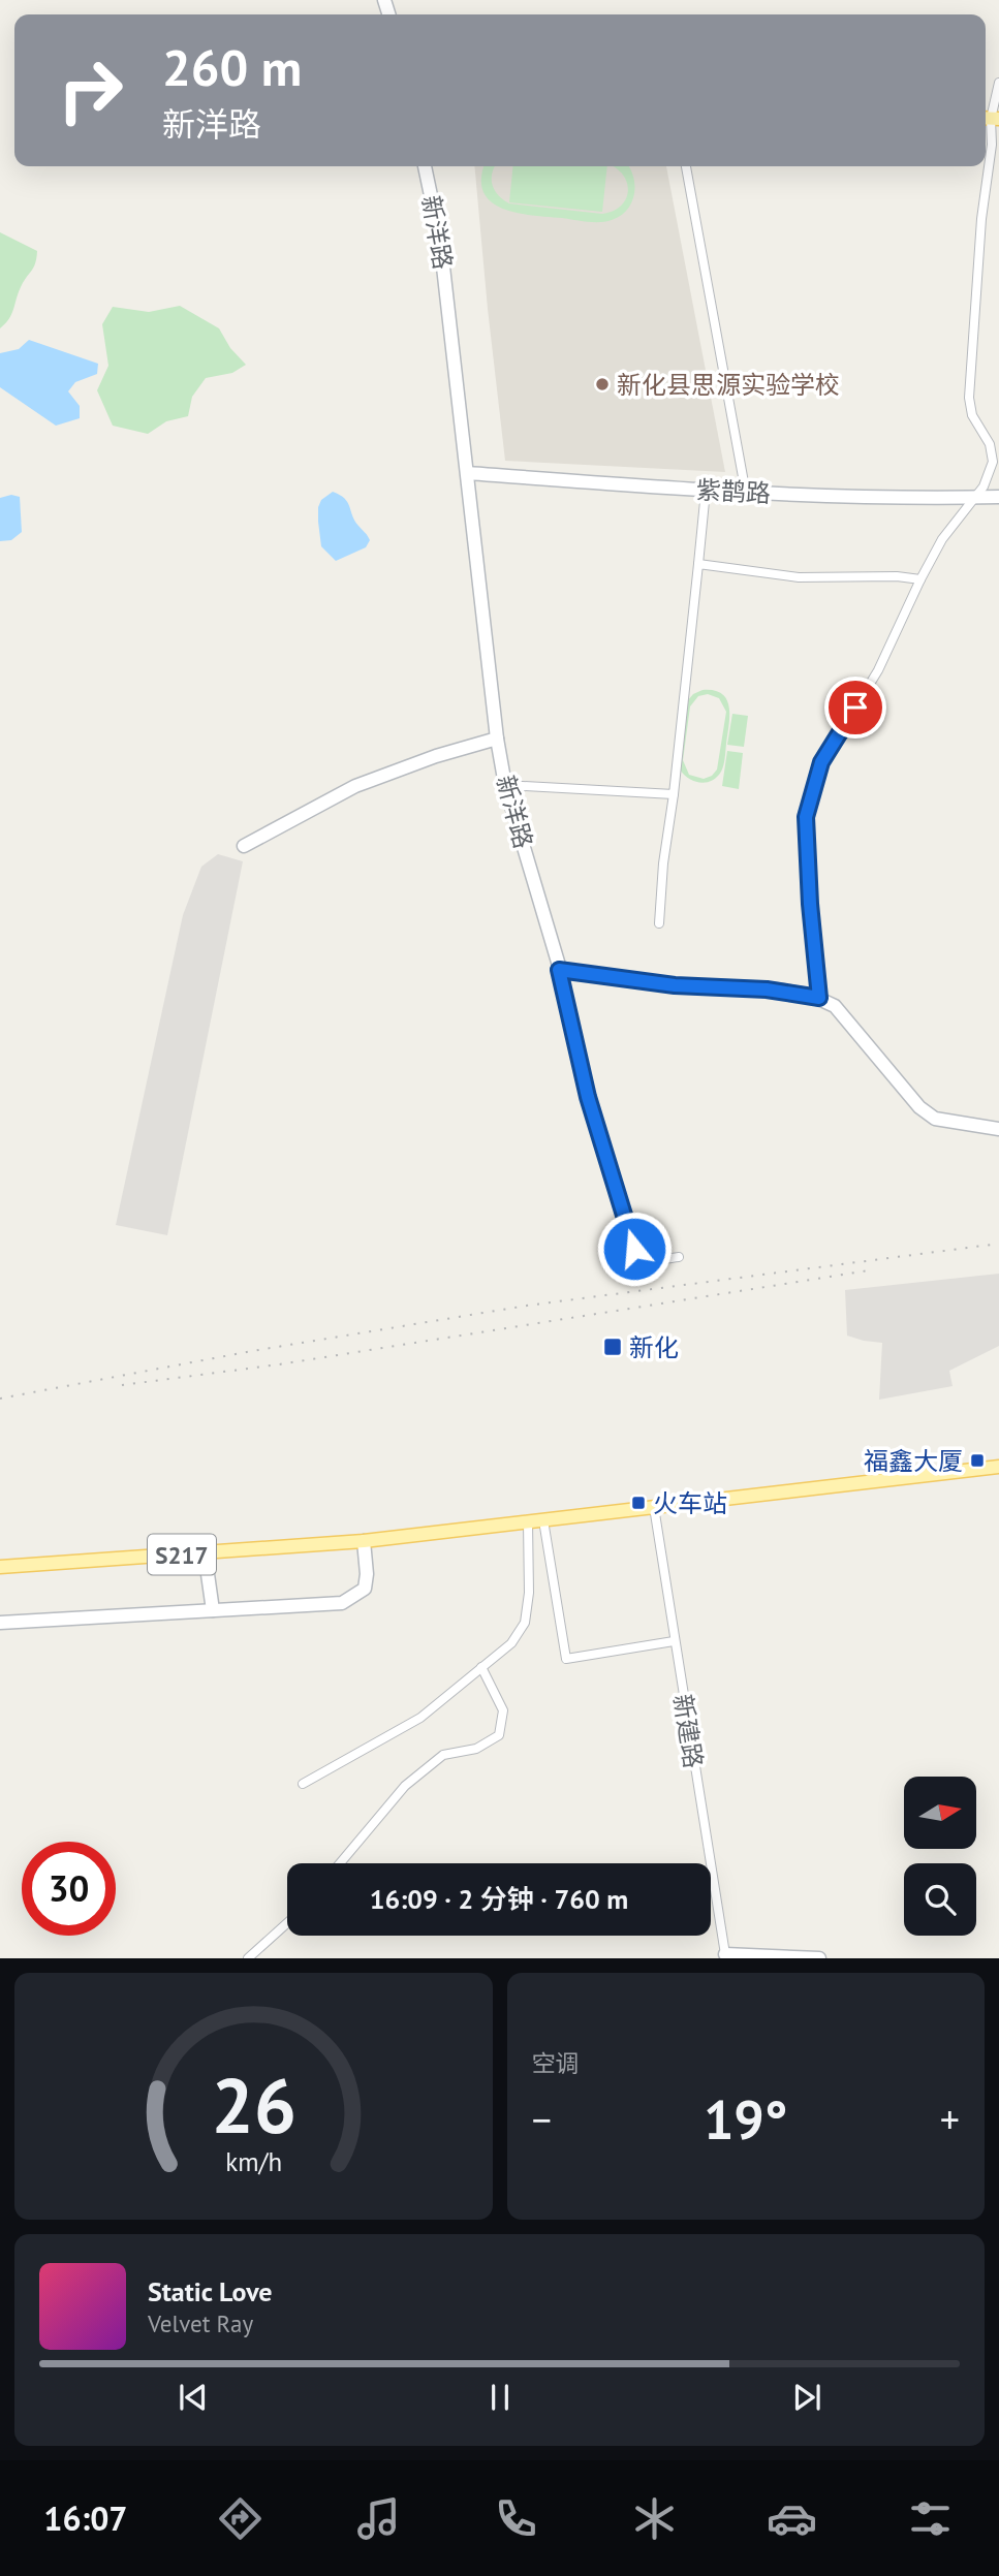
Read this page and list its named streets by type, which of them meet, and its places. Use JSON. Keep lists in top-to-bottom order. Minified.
{"streets":{"main road":["S217"],"street":["新洋路","紫鹊路","新建路"]},"crossings":[["新洋路","紫鹊路"],["S217","新建路"]],"places":{"other":["新化县思源实验学校"],"transit":["新化","福鑫大厦","火车站"]},"north":"right","page":{"turn":["260 m","新洋路"],"limit":"30","trip":"16:09 · 2 分钟 · 760 m","tile":"空调","heat":["−","19°","+"],"song":["Static Love","Velvet Ray"],"tabs":"16:07","gauge":["26","km/h"]}}
